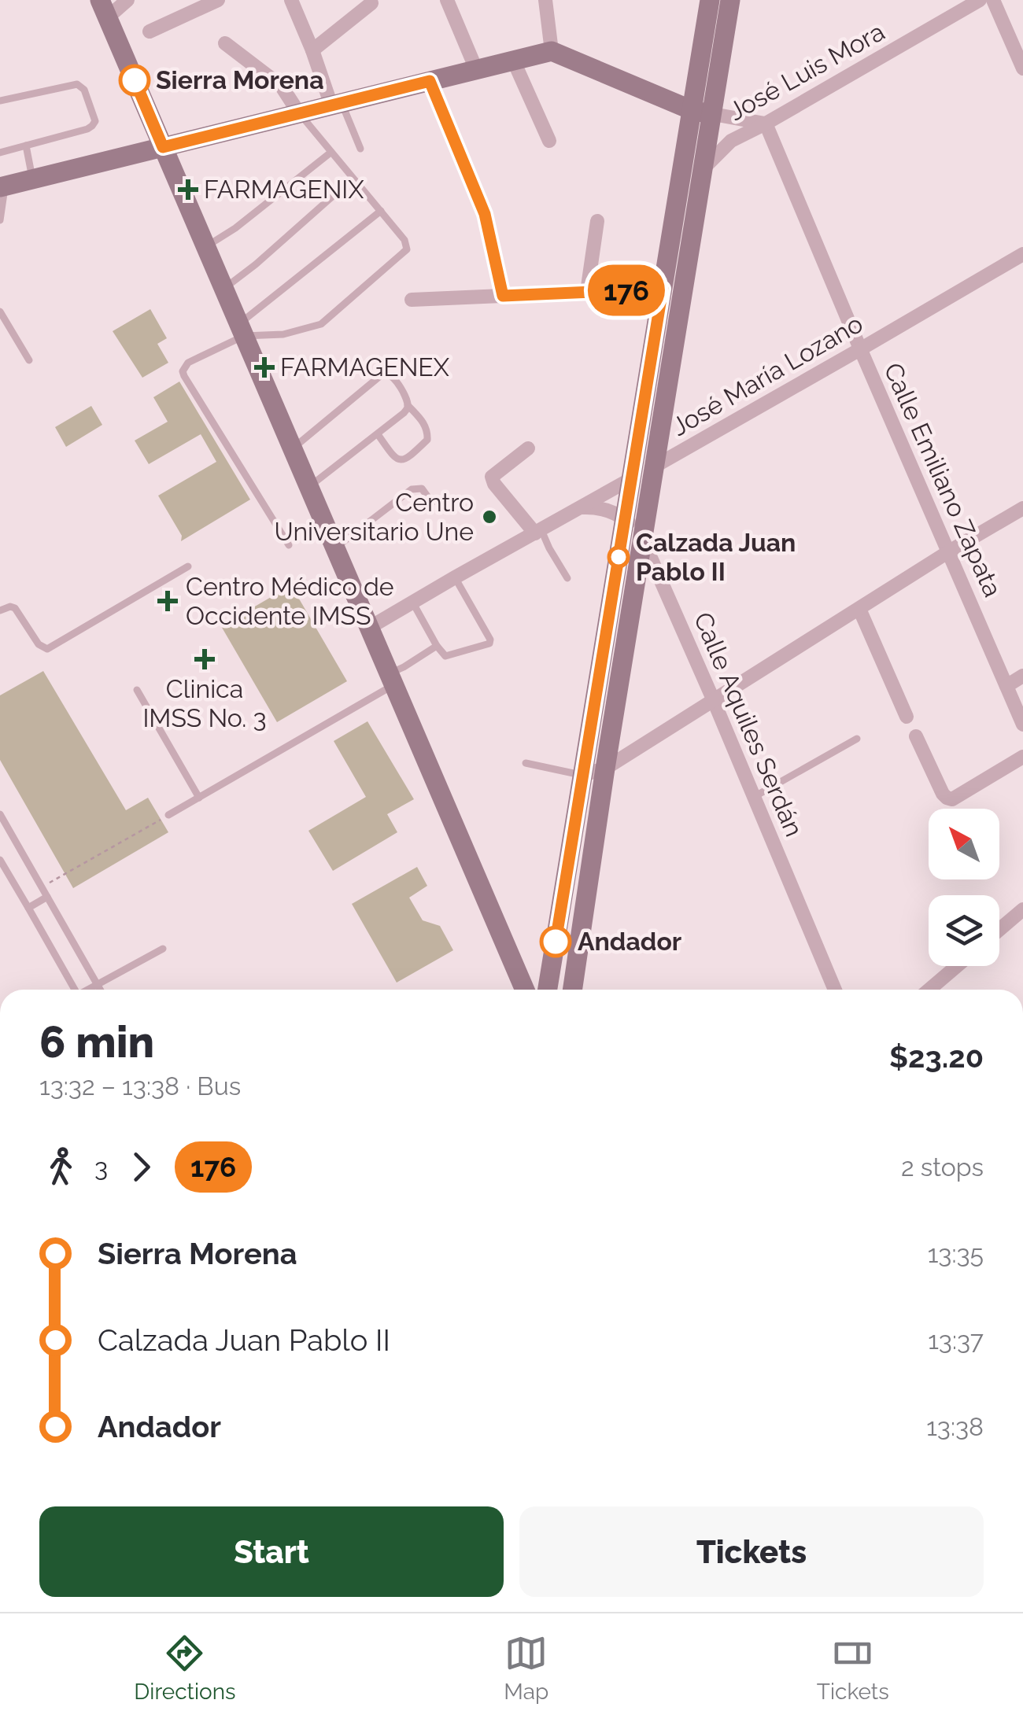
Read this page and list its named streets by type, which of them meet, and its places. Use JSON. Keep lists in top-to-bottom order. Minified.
{"streets":{"street":["José Luis Mora","José María Lozano","Calle Emiliano Zapata","Calle Aquiles Serdán"]},"crossings":[["José Luis Mora","Calle Emiliano Zapata"],["José María Lozano","Calle Emiliano Zapata"]],"places":{"other":["Sierra Morena","Centro Universitario Une","Calzada Juan Pablo II","Andador"],"health":["FARMAGENIX","FARMAGENEX","Centro Médico de Occidente IMSS","Clinica IMSS No. 3"]},"lines":["bus line 176"],"north":"top left","page":{"on_map":"176","heading":["6 min","13:32 – 13:38 · Bus","$23.20"],"legs":["3","176","2 stops"],"list":[{"name":"Sierra Morena","value":"13:35"},{"name":"Calzada Juan Pablo II","value":"13:37"},{"name":"Andador","value":"13:38"}],"buttons":["Start","Tickets"],"tabs":["Directions","Map","Tickets"]}}
